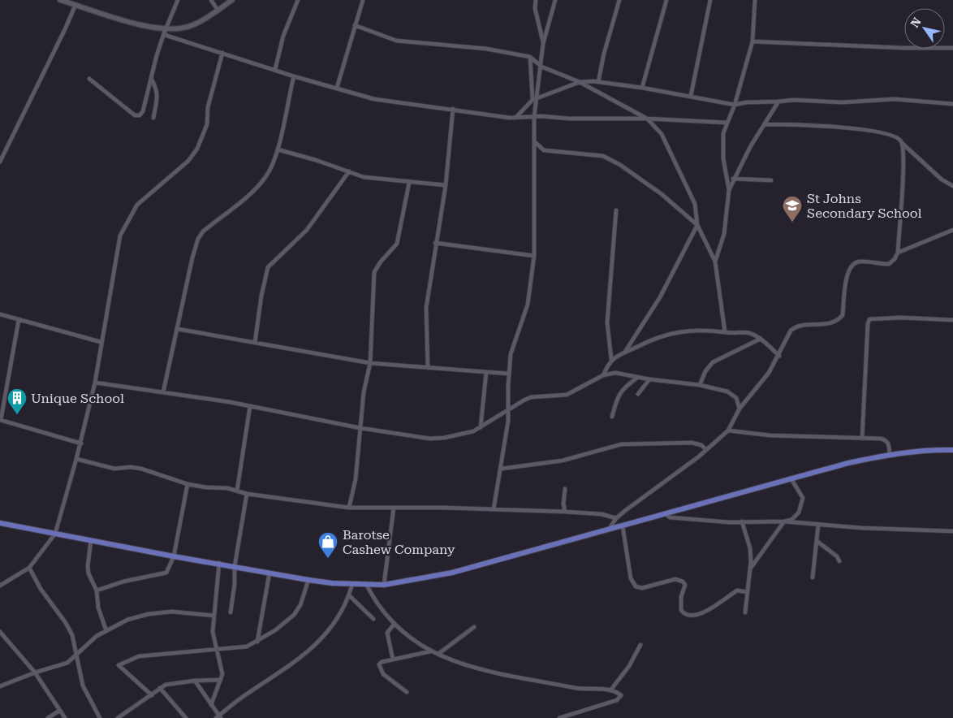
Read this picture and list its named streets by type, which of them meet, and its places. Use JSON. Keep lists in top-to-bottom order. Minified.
{"places":{"school or university":["St Johns Secondary School"],"building":["Unique School"],"shop":["Barotse Cashew Company"]},"north":"top left"}
